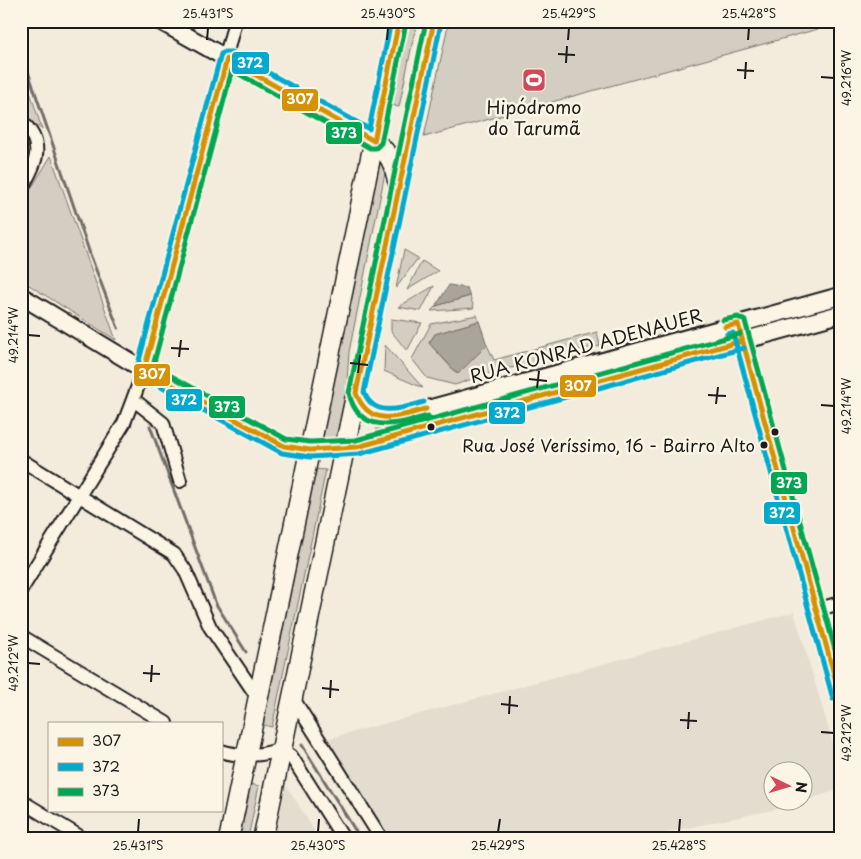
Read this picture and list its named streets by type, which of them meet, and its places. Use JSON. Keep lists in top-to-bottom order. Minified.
{"streets":{"main road":["RUA KONRAD ADENAUER"]},"places":{"sports":["Hipódromo do Tarumã"],"other":["Rua José Veríssimo, 16 - Bairro Alto"]},"lines":["transit line 307","transit line 372","transit line 373"],"legend":["307","372","373"],"north":"right","coordinates":["25.431°S","25.430°S","25.429°S","25.428°S","49.216°W","49.214°W","49.212°W"]}
